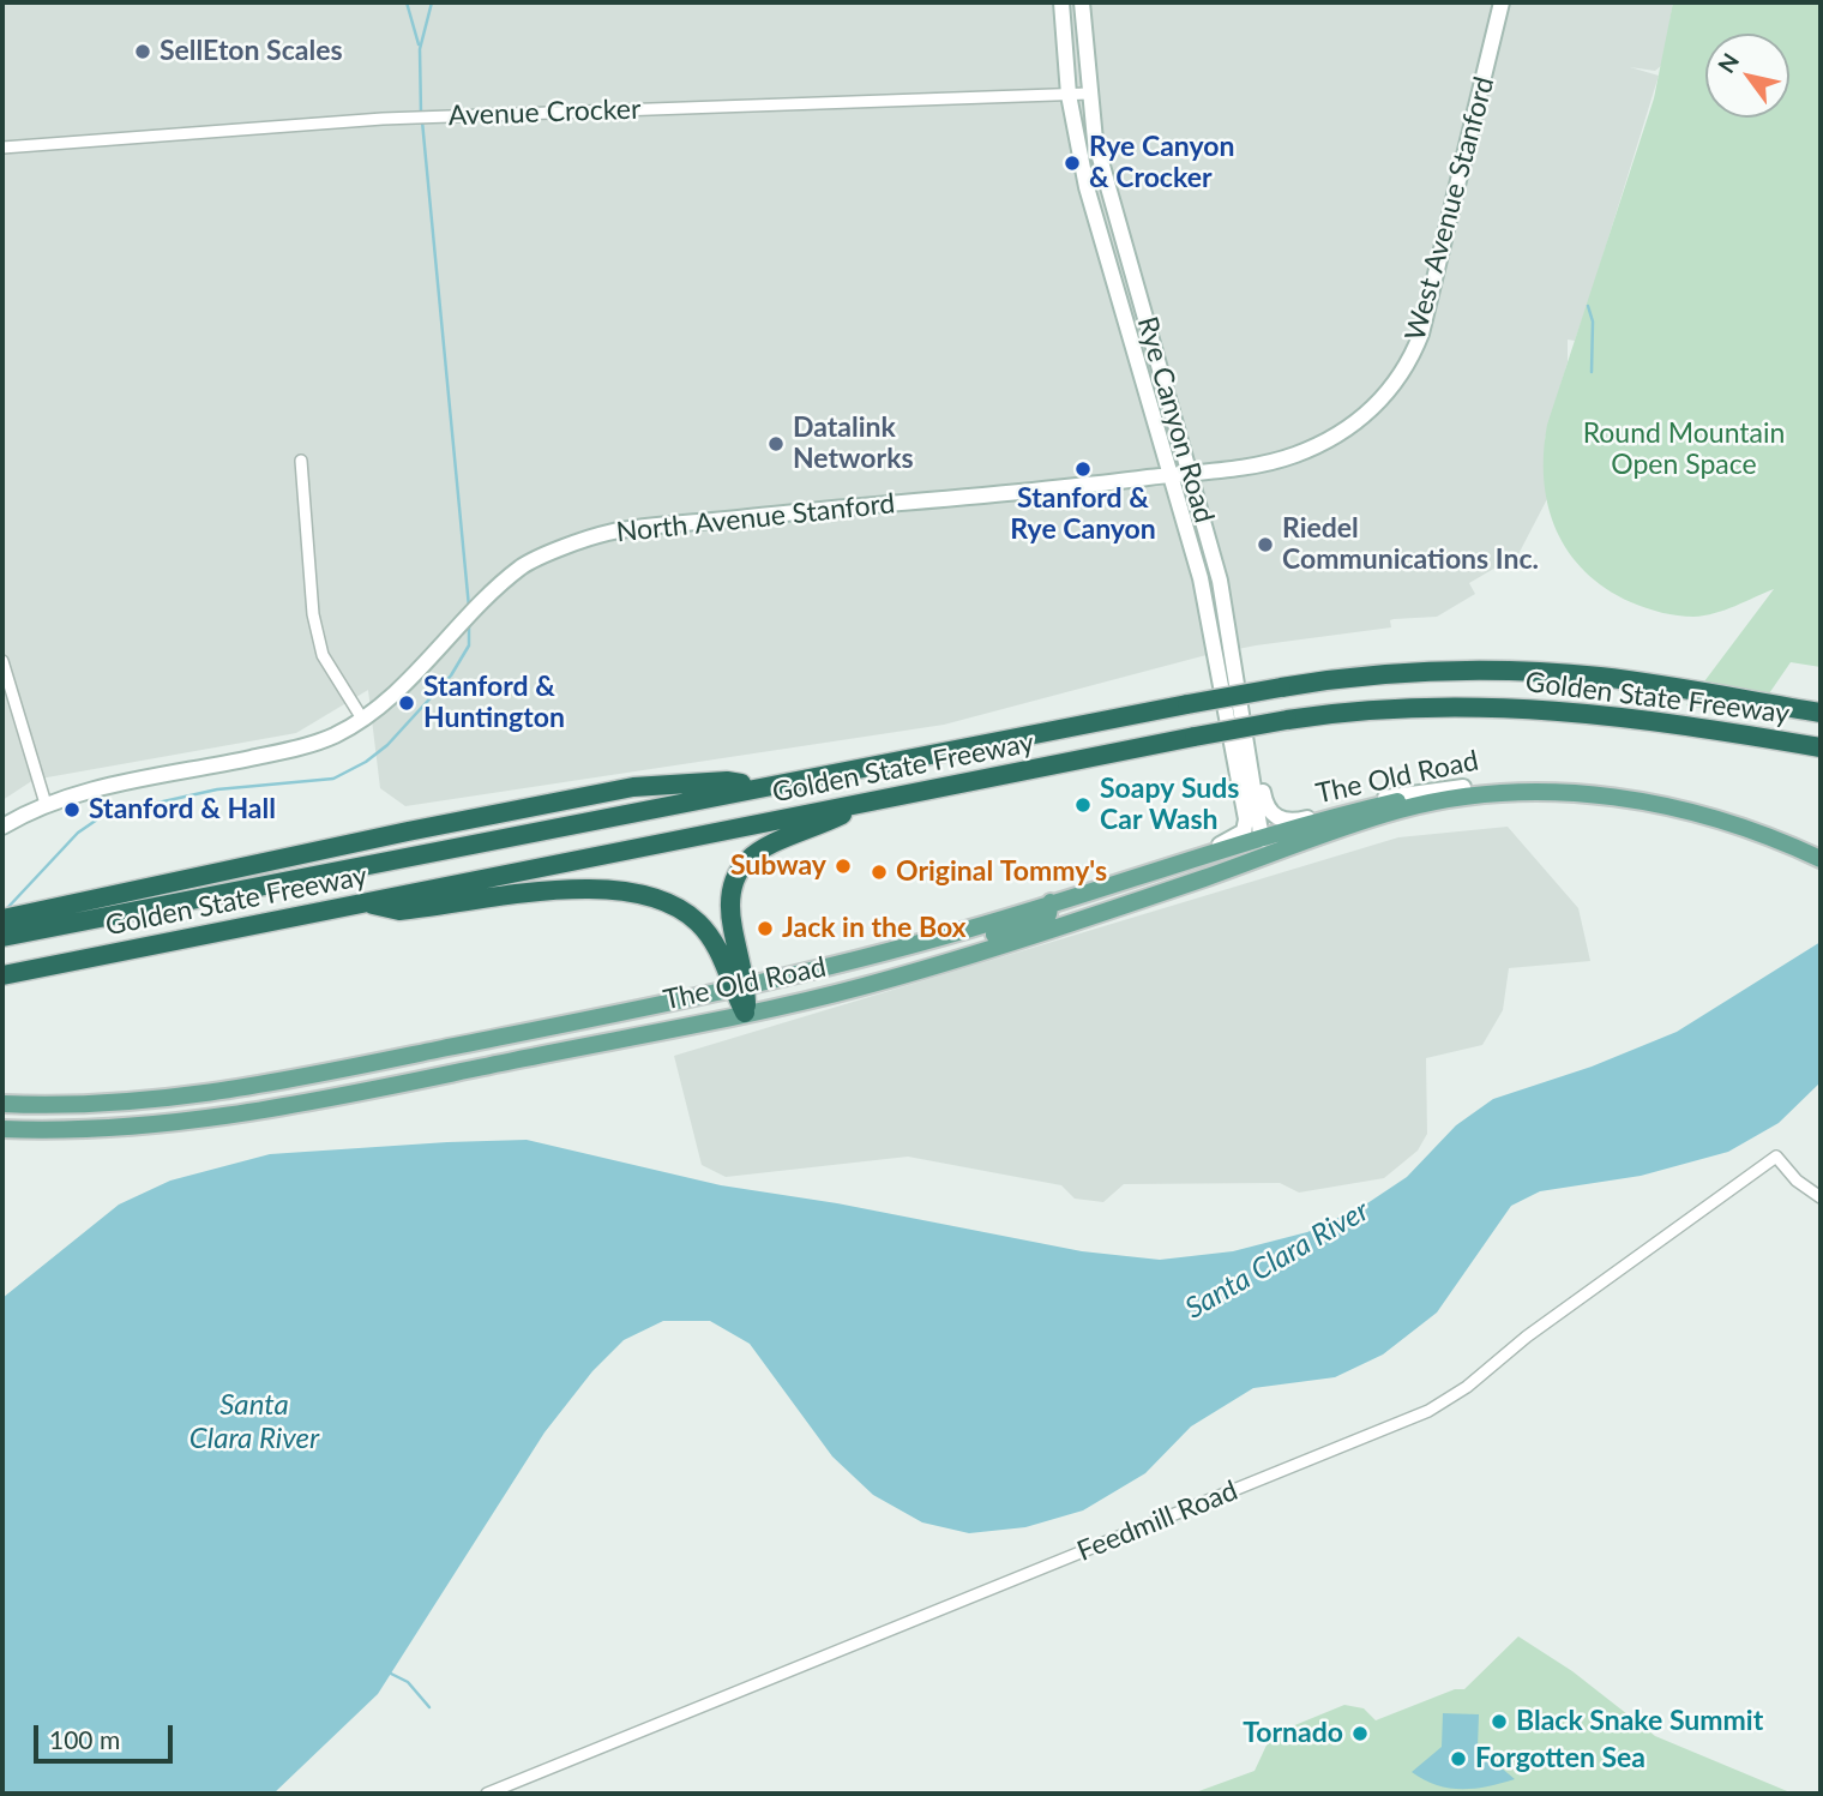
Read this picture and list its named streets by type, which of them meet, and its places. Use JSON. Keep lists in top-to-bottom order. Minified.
{"streets":{"highway":["Golden State Freeway"],"main road":["West Avenue Stanford","Rye Canyon Road","North Avenue Stanford","The Old Road"],"street":["Avenue Crocker","Feedmill Road"]},"crossings":[["Avenue Crocker","Rye Canyon Road"],["West Avenue Stanford","Rye Canyon Road"],["West Avenue Stanford","North Avenue Stanford"],["Rye Canyon Road","North Avenue Stanford"],["Rye Canyon Road","The Old Road"]],"water":["Santa Clara River"],"parks":["Round Mountain Open Space"],"places":["SellEton Scales","Rye Canyon & Crocker","Datalink Networks","Stanford & Rye Canyon","Riedel Communications Inc.","Stanford & Huntington","Soapy Suds Car Wash","Stanford & Hall","Subway","Original Tommy's","Jack in the Box","Black Snake Summit","Tornado","Forgotten Sea"],"scale_bar":"100 m","north":"top left"}
